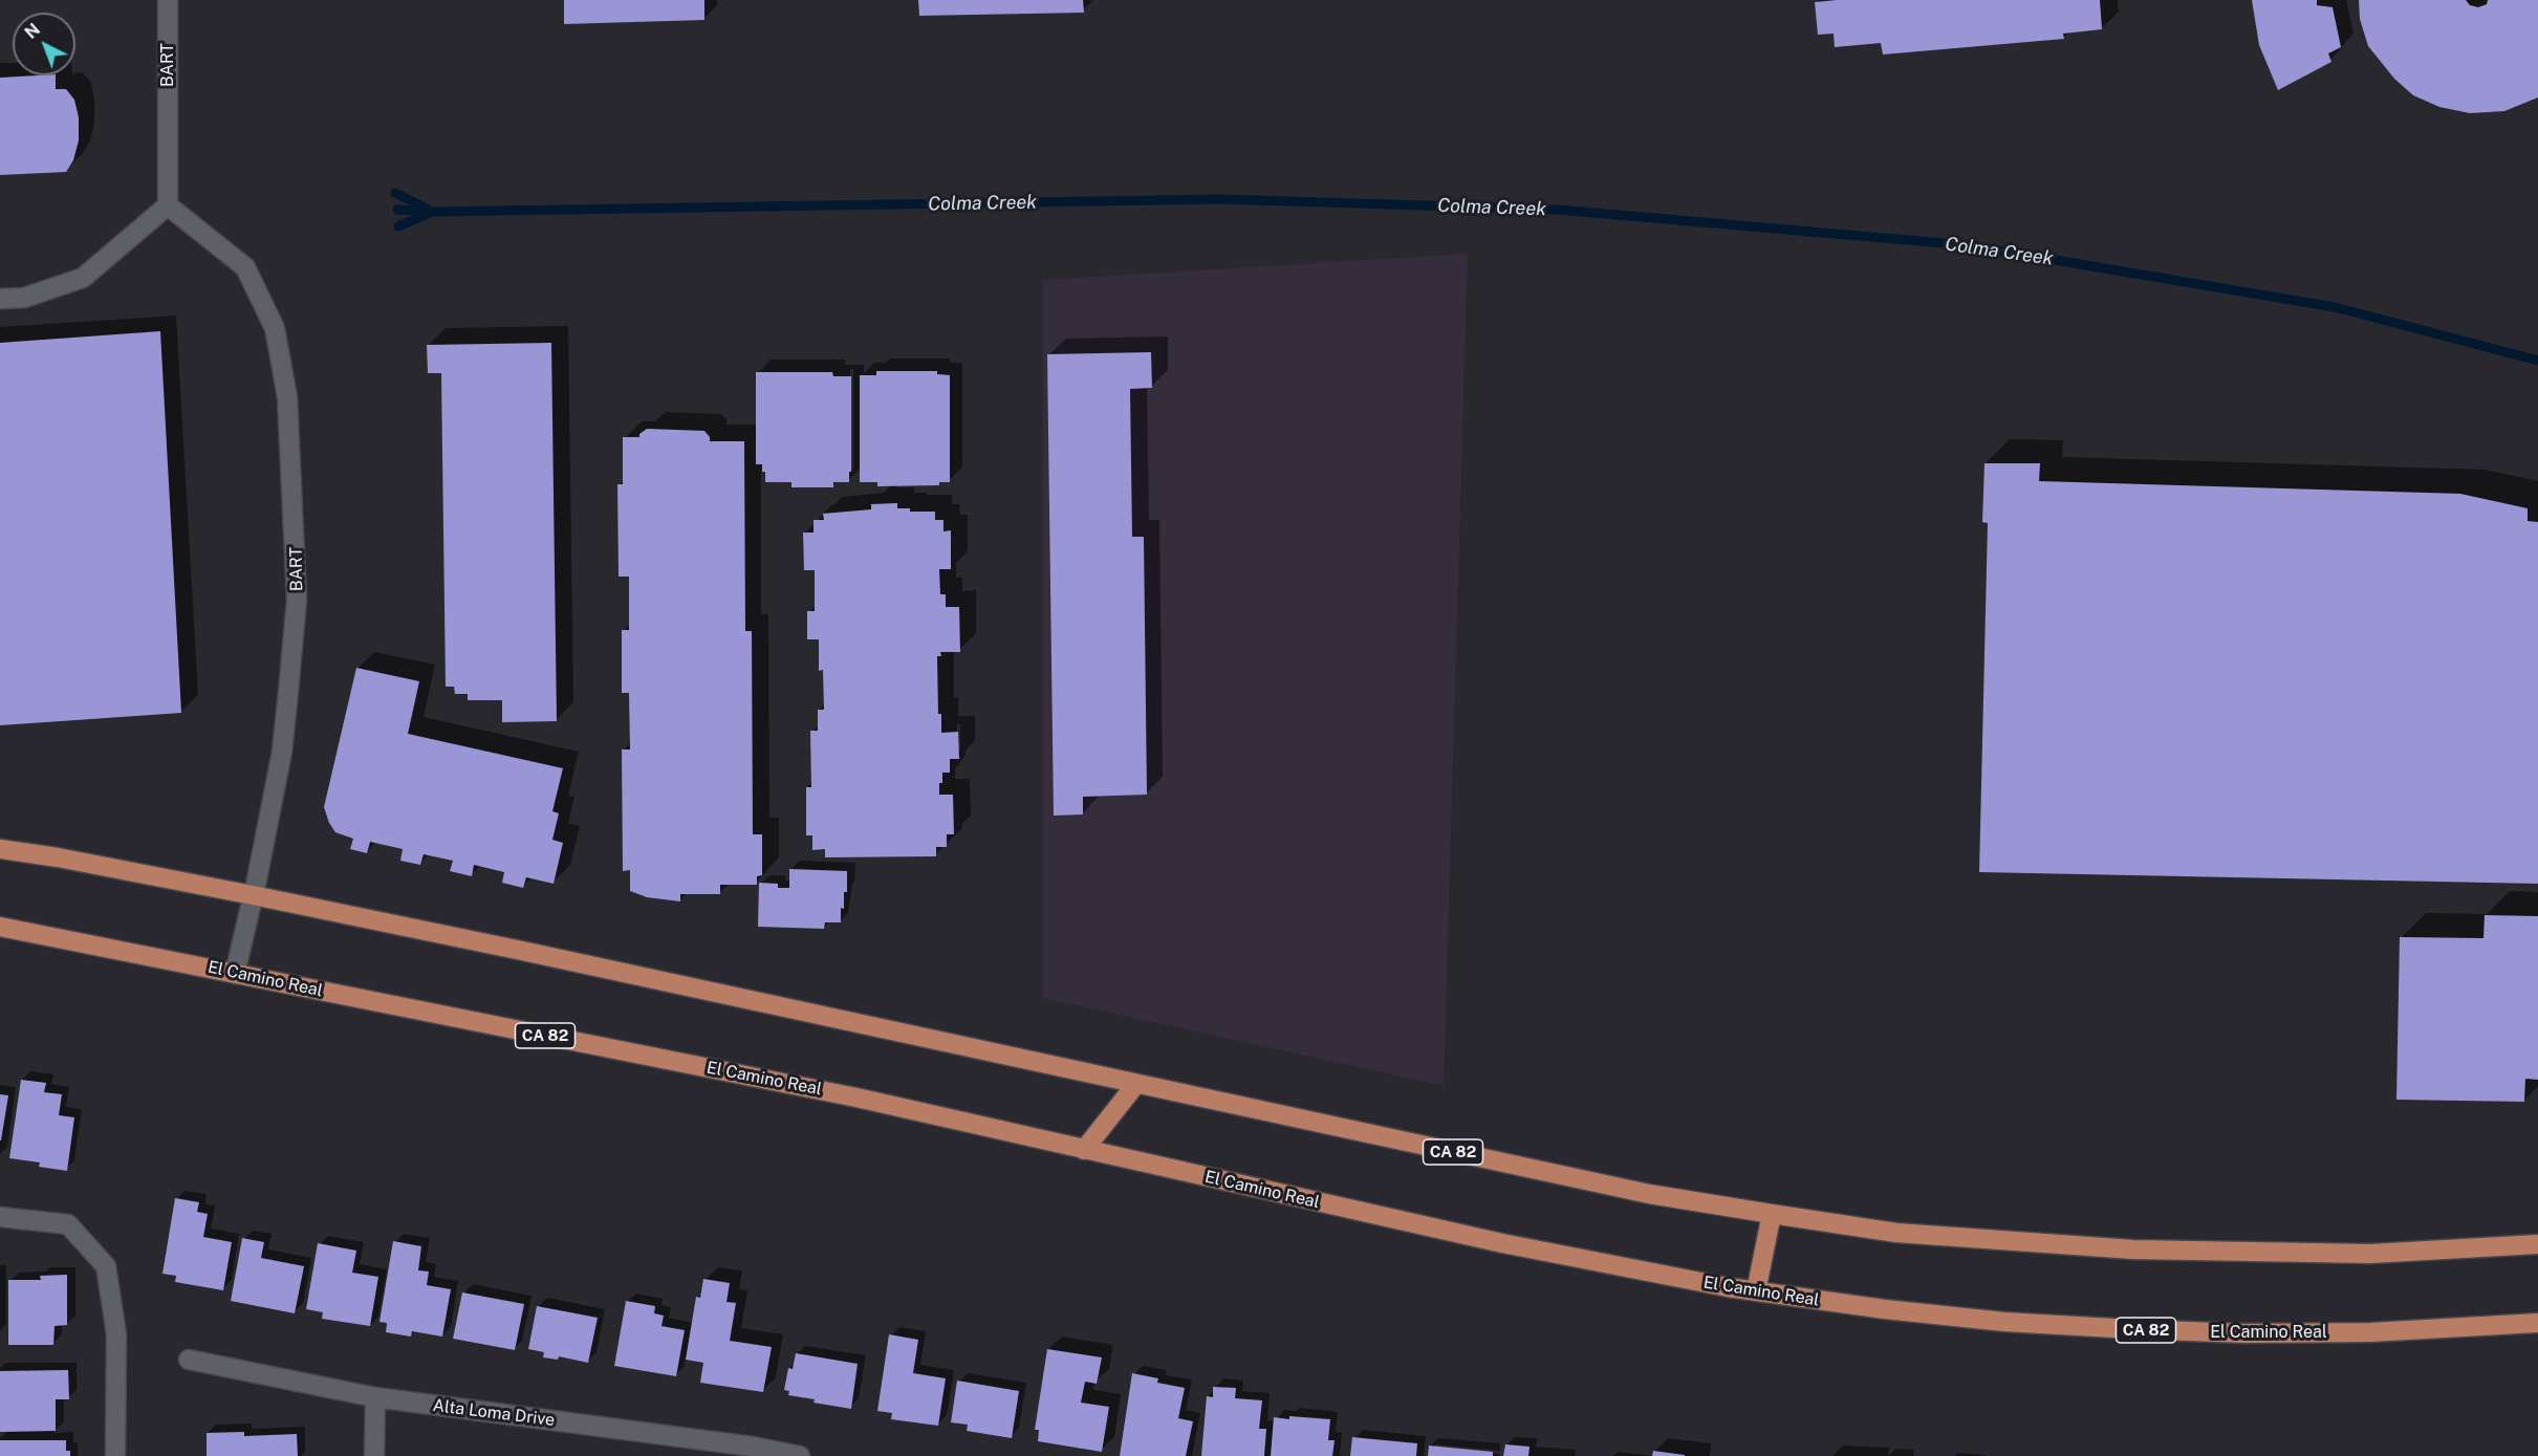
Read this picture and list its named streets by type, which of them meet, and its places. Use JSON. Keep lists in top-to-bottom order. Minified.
{"streets":{"main road":["El Camino Real","CA 82"],"street":["BART","Alta Loma Drive"]},"crossings":[["BART","El Camino Real"],["BART","CA 82"]],"water":["Colma Creek"],"north":"top left"}
